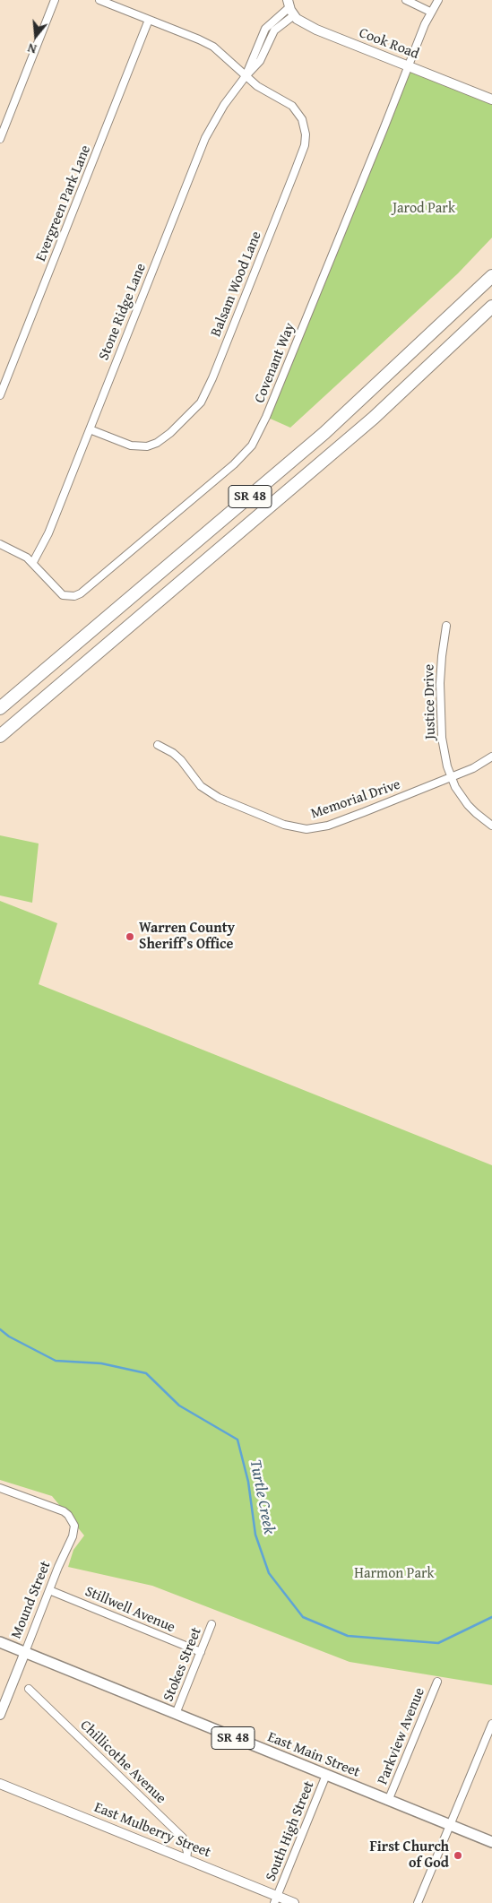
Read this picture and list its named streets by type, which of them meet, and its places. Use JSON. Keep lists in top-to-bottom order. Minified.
{"streets":{"highway":["SR 48"],"main road":["East Main Street"],"street":["Cook Road","Evergreen Park Lane","Balsam Wood Lane","Stone Ridge Lane","Covenant Way","Justice Drive","Memorial Drive","Mound Street","Stillwell Avenue","Stokes Street","Parkview Avenue","Chillicothe Avenue","East Mulberry Street","South High Street"]},"crossings":[["Cook Road","Stone Ridge Lane"],["Cook Road","Covenant Way"],["Evergreen Park Lane","Balsam Wood Lane"],["Balsam Wood Lane","Stone Ridge Lane"],["Stone Ridge Lane","Covenant Way"],["Justice Drive","Memorial Drive"],["Mound Street","Stillwell Avenue"],["Mound Street","East Main Street"],["Stillwell Avenue","Stokes Street"],["Stokes Street","East Main Street"],["Parkview Avenue","East Main Street"],["East Main Street","South High Street"],["Chillicothe Avenue","East Mulberry Street"],["East Mulberry Street","South High Street"]],"water":["Turtle Creek"],"parks":["Jarod Park","Harmon Park"],"places":["Warren County Sheriff’s Office","First Church of God"],"north":"bottom"}
